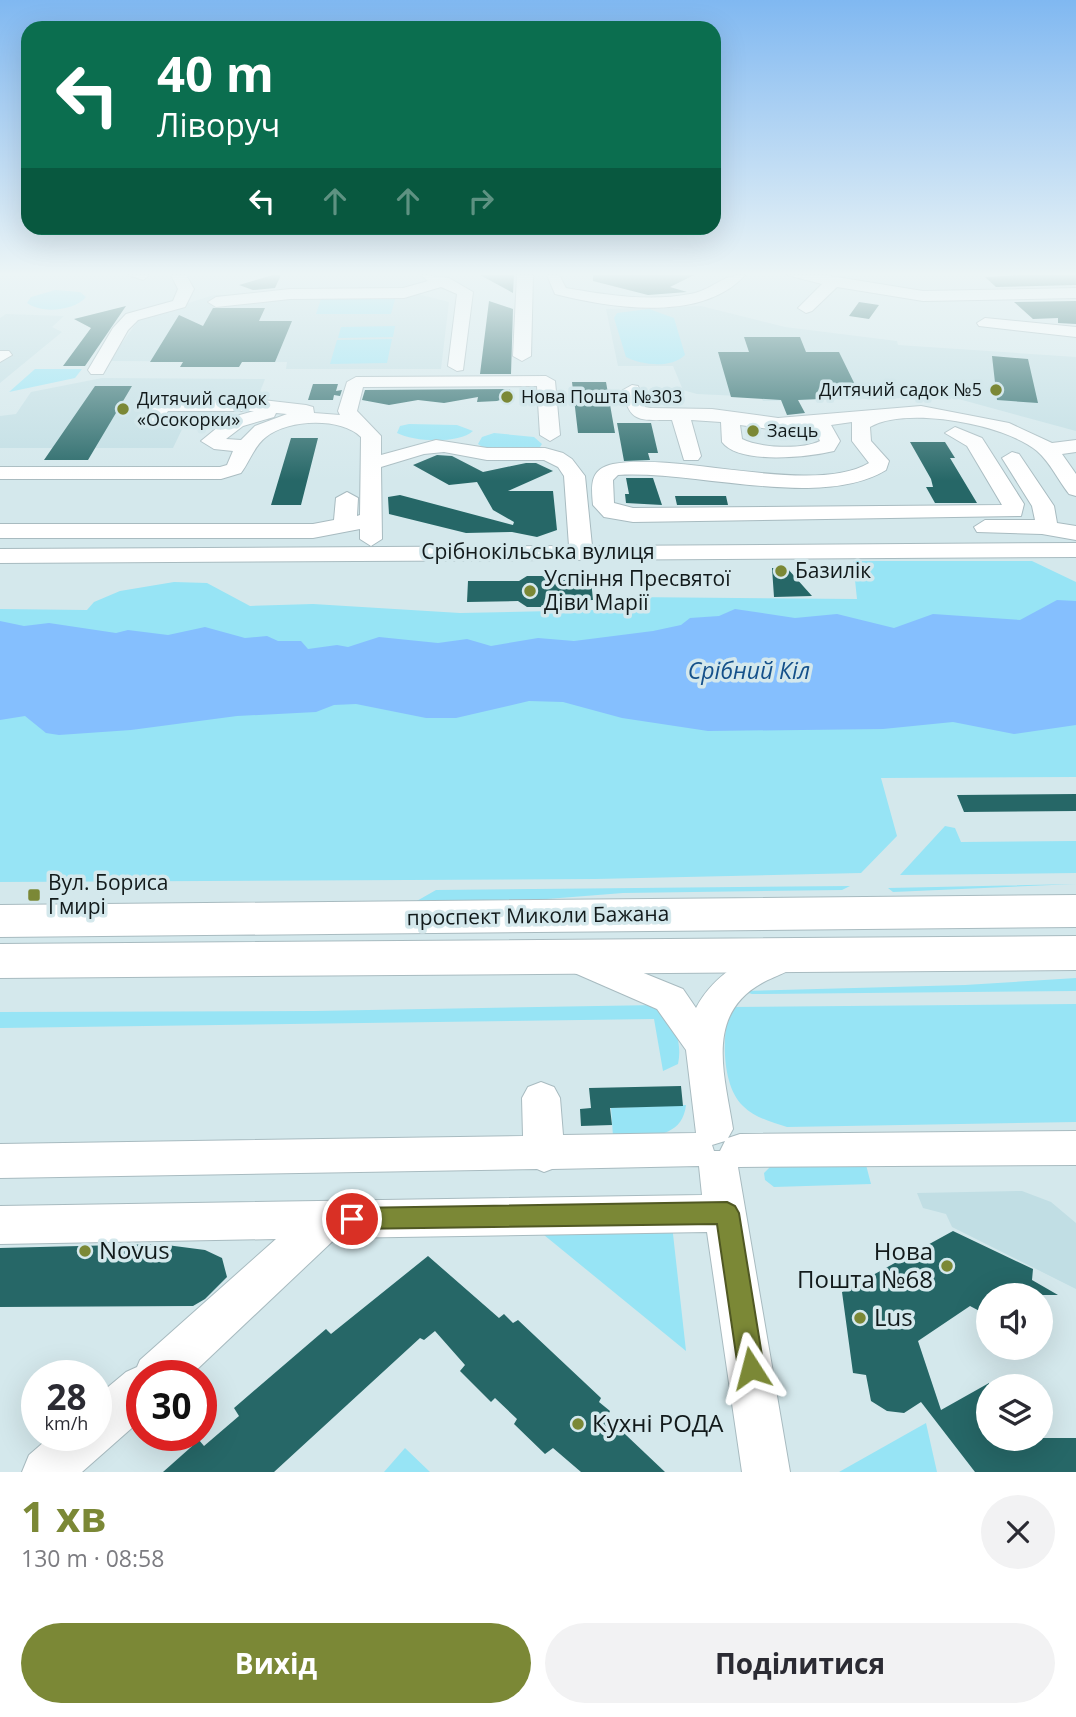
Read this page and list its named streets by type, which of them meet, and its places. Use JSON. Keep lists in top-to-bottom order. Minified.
{"streets":{"highway":["проспект Миколи Бажана"],"street":["Срібнокільська вулиця"]},"water":["Срібний Кіл"],"places":{"other":["Дитячий садок №5","Нова Пошта №303","Дитячий садок «Осокорки»","Заєць","Базилік","Успіння Пресвятої Діви Марії","Novus","Нова Пошта №68","Lus","Кухні РОДА"],"transit":["Вул. Бориса Гмирі"]},"page":{"turn":["40 m","Ліворуч"],"speed":"28 km/h","limit":"30","heading":["1 хв","130 m · 08:58"],"buttons":["Вихід","Поділитися"]}}
